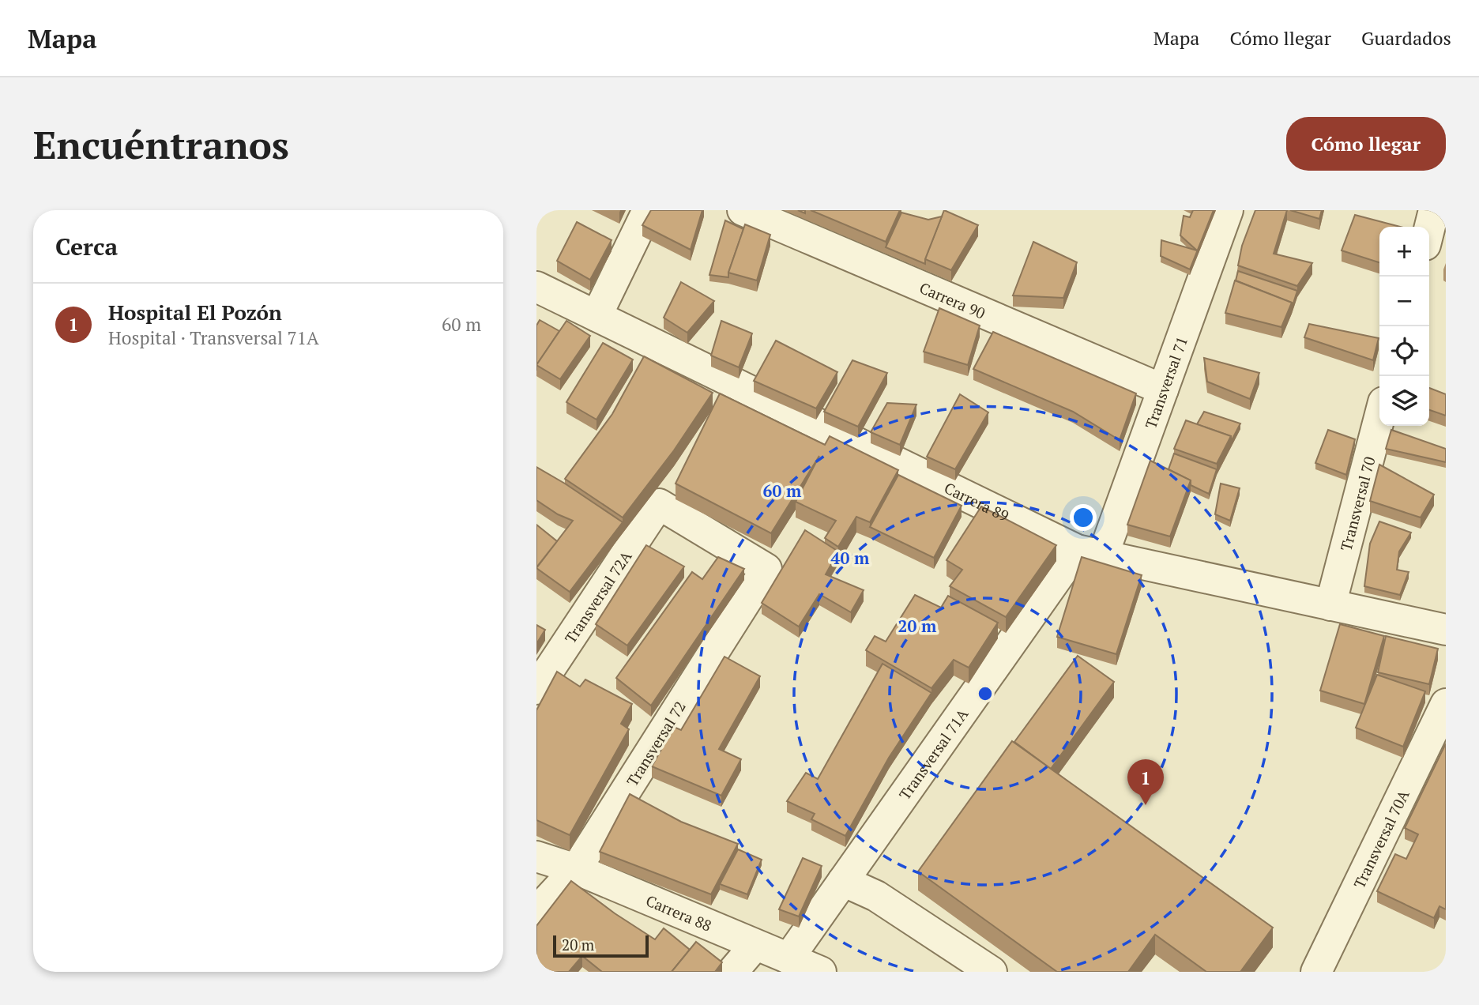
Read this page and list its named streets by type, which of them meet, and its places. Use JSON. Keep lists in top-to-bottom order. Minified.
{"streets":{"street":["Carrera 90","Transversal 71","Carrera 89","Transversal 70","Transversal 72A","Transversal 72","Transversal 71A","Transversal 70A","Carrera 88"]},"crossings":[["Carrera 90","Transversal 71"],["Transversal 71","Carrera 89"],["Transversal 71","Transversal 71A"],["Carrera 89","Transversal 70"],["Carrera 89","Transversal 71A"],["Transversal 72A","Transversal 72"],["Transversal 72","Carrera 88"],["Transversal 71A","Carrera 88"]],"scale_bar":"20 m","page":{"header":"Mapa","nav":["Mapa","Cómo llegar","Guardados"],"buttons":"Cómo llegar","title":"Encuéntranos","heading":"Cerca","map_buttons":["+","−"],"list":[{"mark":"1","name":"Hospital El Pozón","note":"Hospital · Transversal 71A","value":"60 m"}],"pins":"1","scale":"20 m"},"rings":["60 m","40 m","20 m"]}
